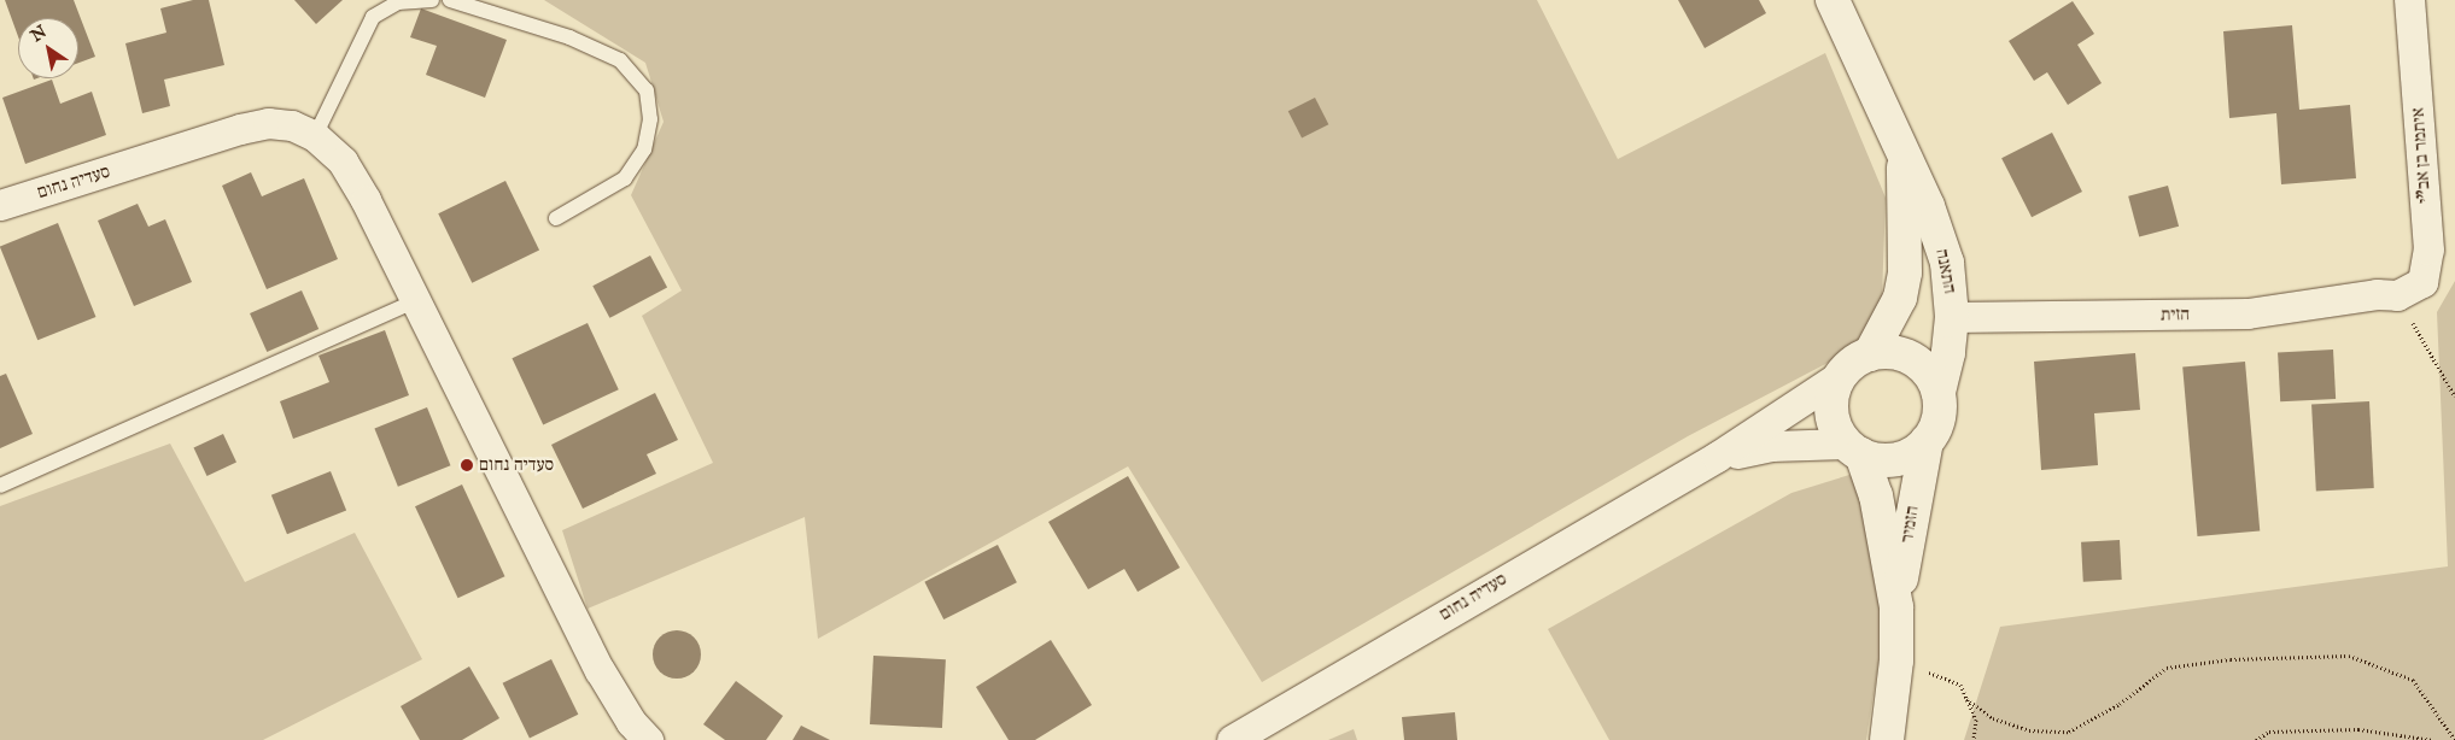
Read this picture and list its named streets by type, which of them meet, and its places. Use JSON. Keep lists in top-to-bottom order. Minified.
{"streets":{"street":["איתמר בן אב\"י","סעדיה נחום","התאנה","הזית","הזמיר"]},"crossings":[["איתמר בן אב\"י","הזית"],["סעדיה נחום","התאנה"],["סעדיה נחום","הזמיר"],["התאנה","הזית"],["התאנה","הזמיר"]],"places":["סעדיה נחום"],"north":"top left"}
